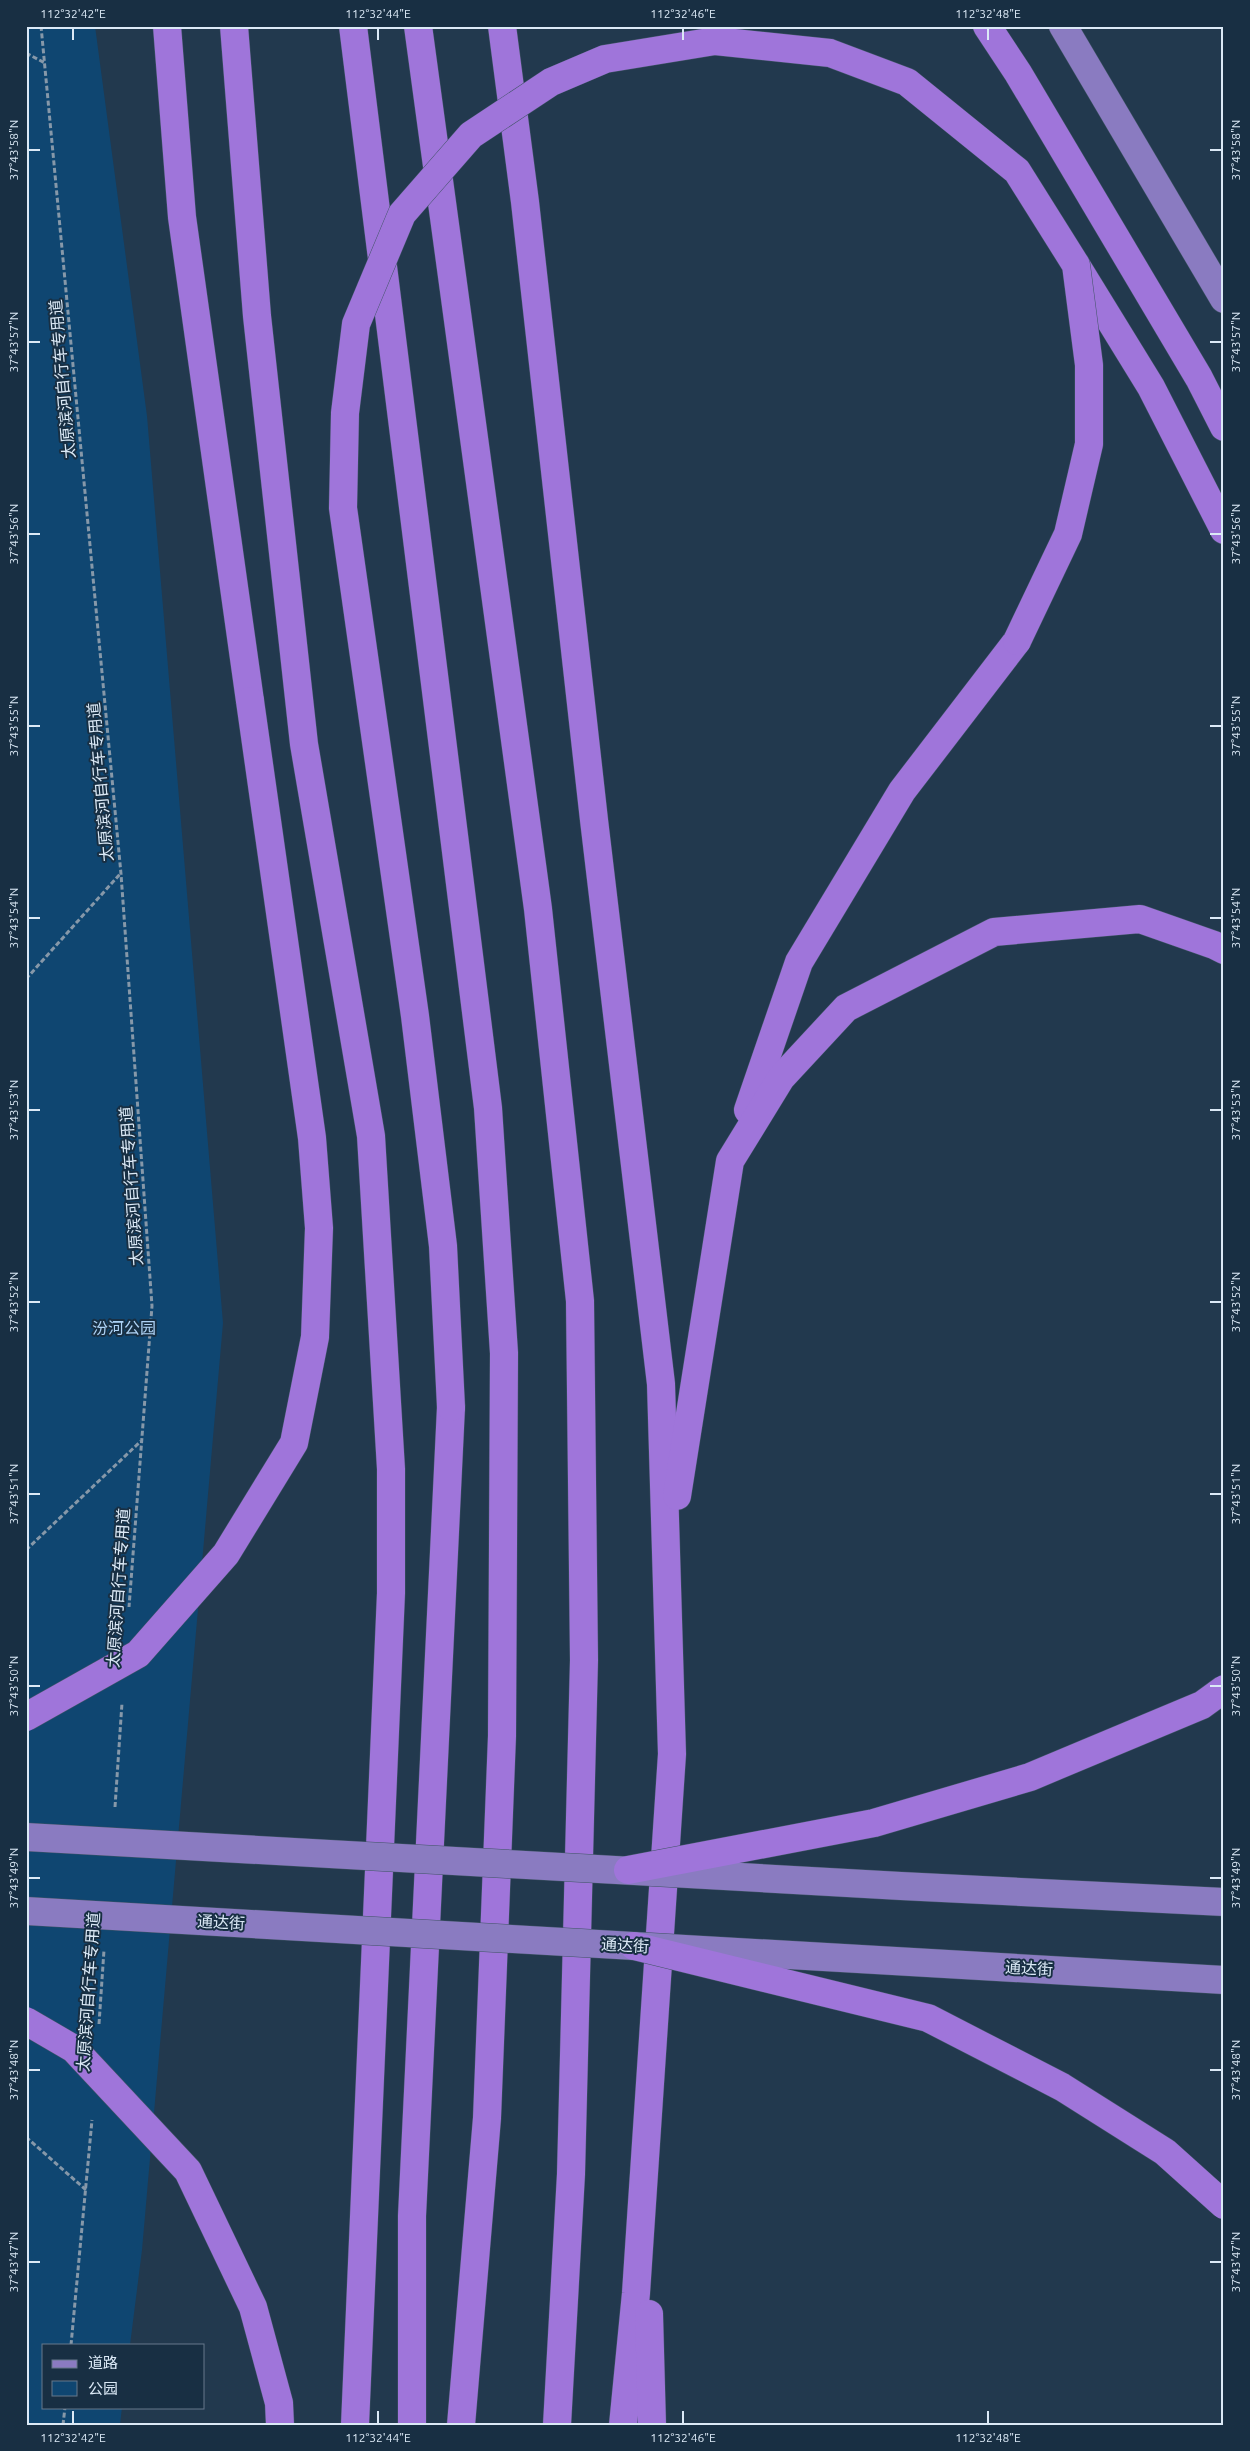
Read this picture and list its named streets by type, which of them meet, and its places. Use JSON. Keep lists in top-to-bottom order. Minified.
{"streets":{"main road":["通达街"],"path":["太原滨河自行车专用道"]},"parks":["汾河公园"],"legend":["道路","公园"],"coordinates":["112°32'42\"E","112°32'44\"E","112°32'46\"E","112°32'48\"E","37°43'58\"N","37°43'57\"N","37°43'56\"N","37°43'55\"N","37°43'54\"N","37°43'53\"N","37°43'52\"N","37°43'51\"N","37°43'50\"N","37°43'49\"N","37°43'48\"N","37°43'47\"N"]}
